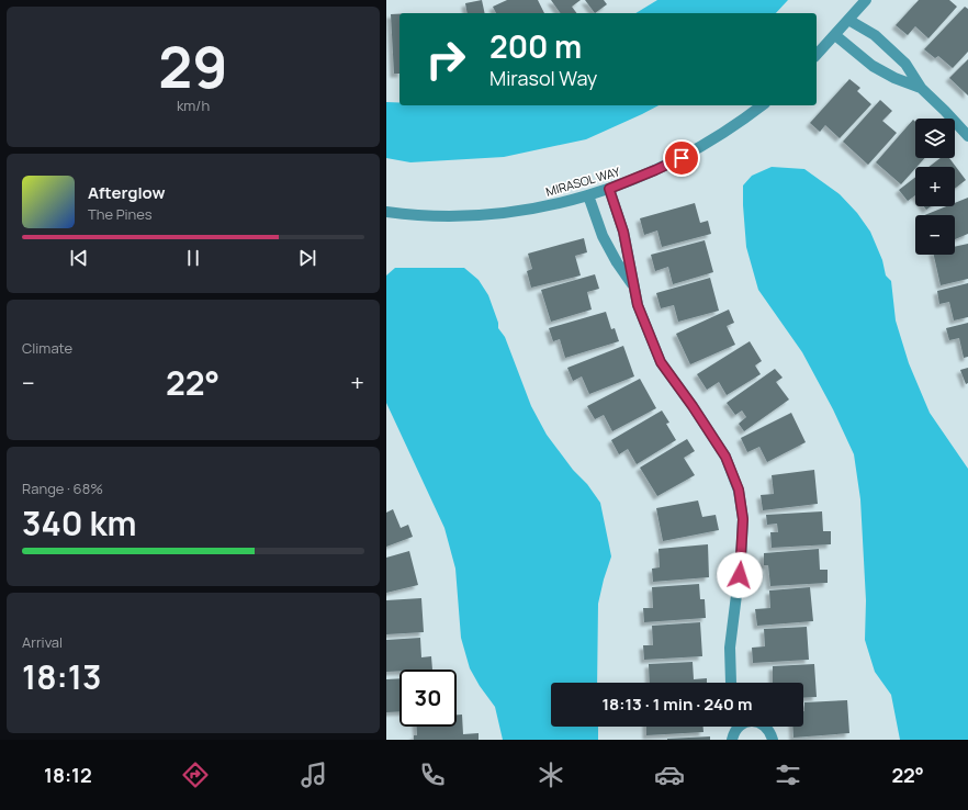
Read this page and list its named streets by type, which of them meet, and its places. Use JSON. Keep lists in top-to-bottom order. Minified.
{"streets":{"street":["MIRASOL WAY"]},"page":{"tile":[["29","km/h"],"Climate",["Range · 68%","340 km"],["Arrival","18:13"]],"turn":["200 m","Mirasol Way"],"map_buttons":["+","−"],"song":["Afterglow","The Pines"],"heat":["−","22°","+"],"limit":"30","trip":"18:13 · 1 min · 240 m","tabs":["18:12","22°"]}}
